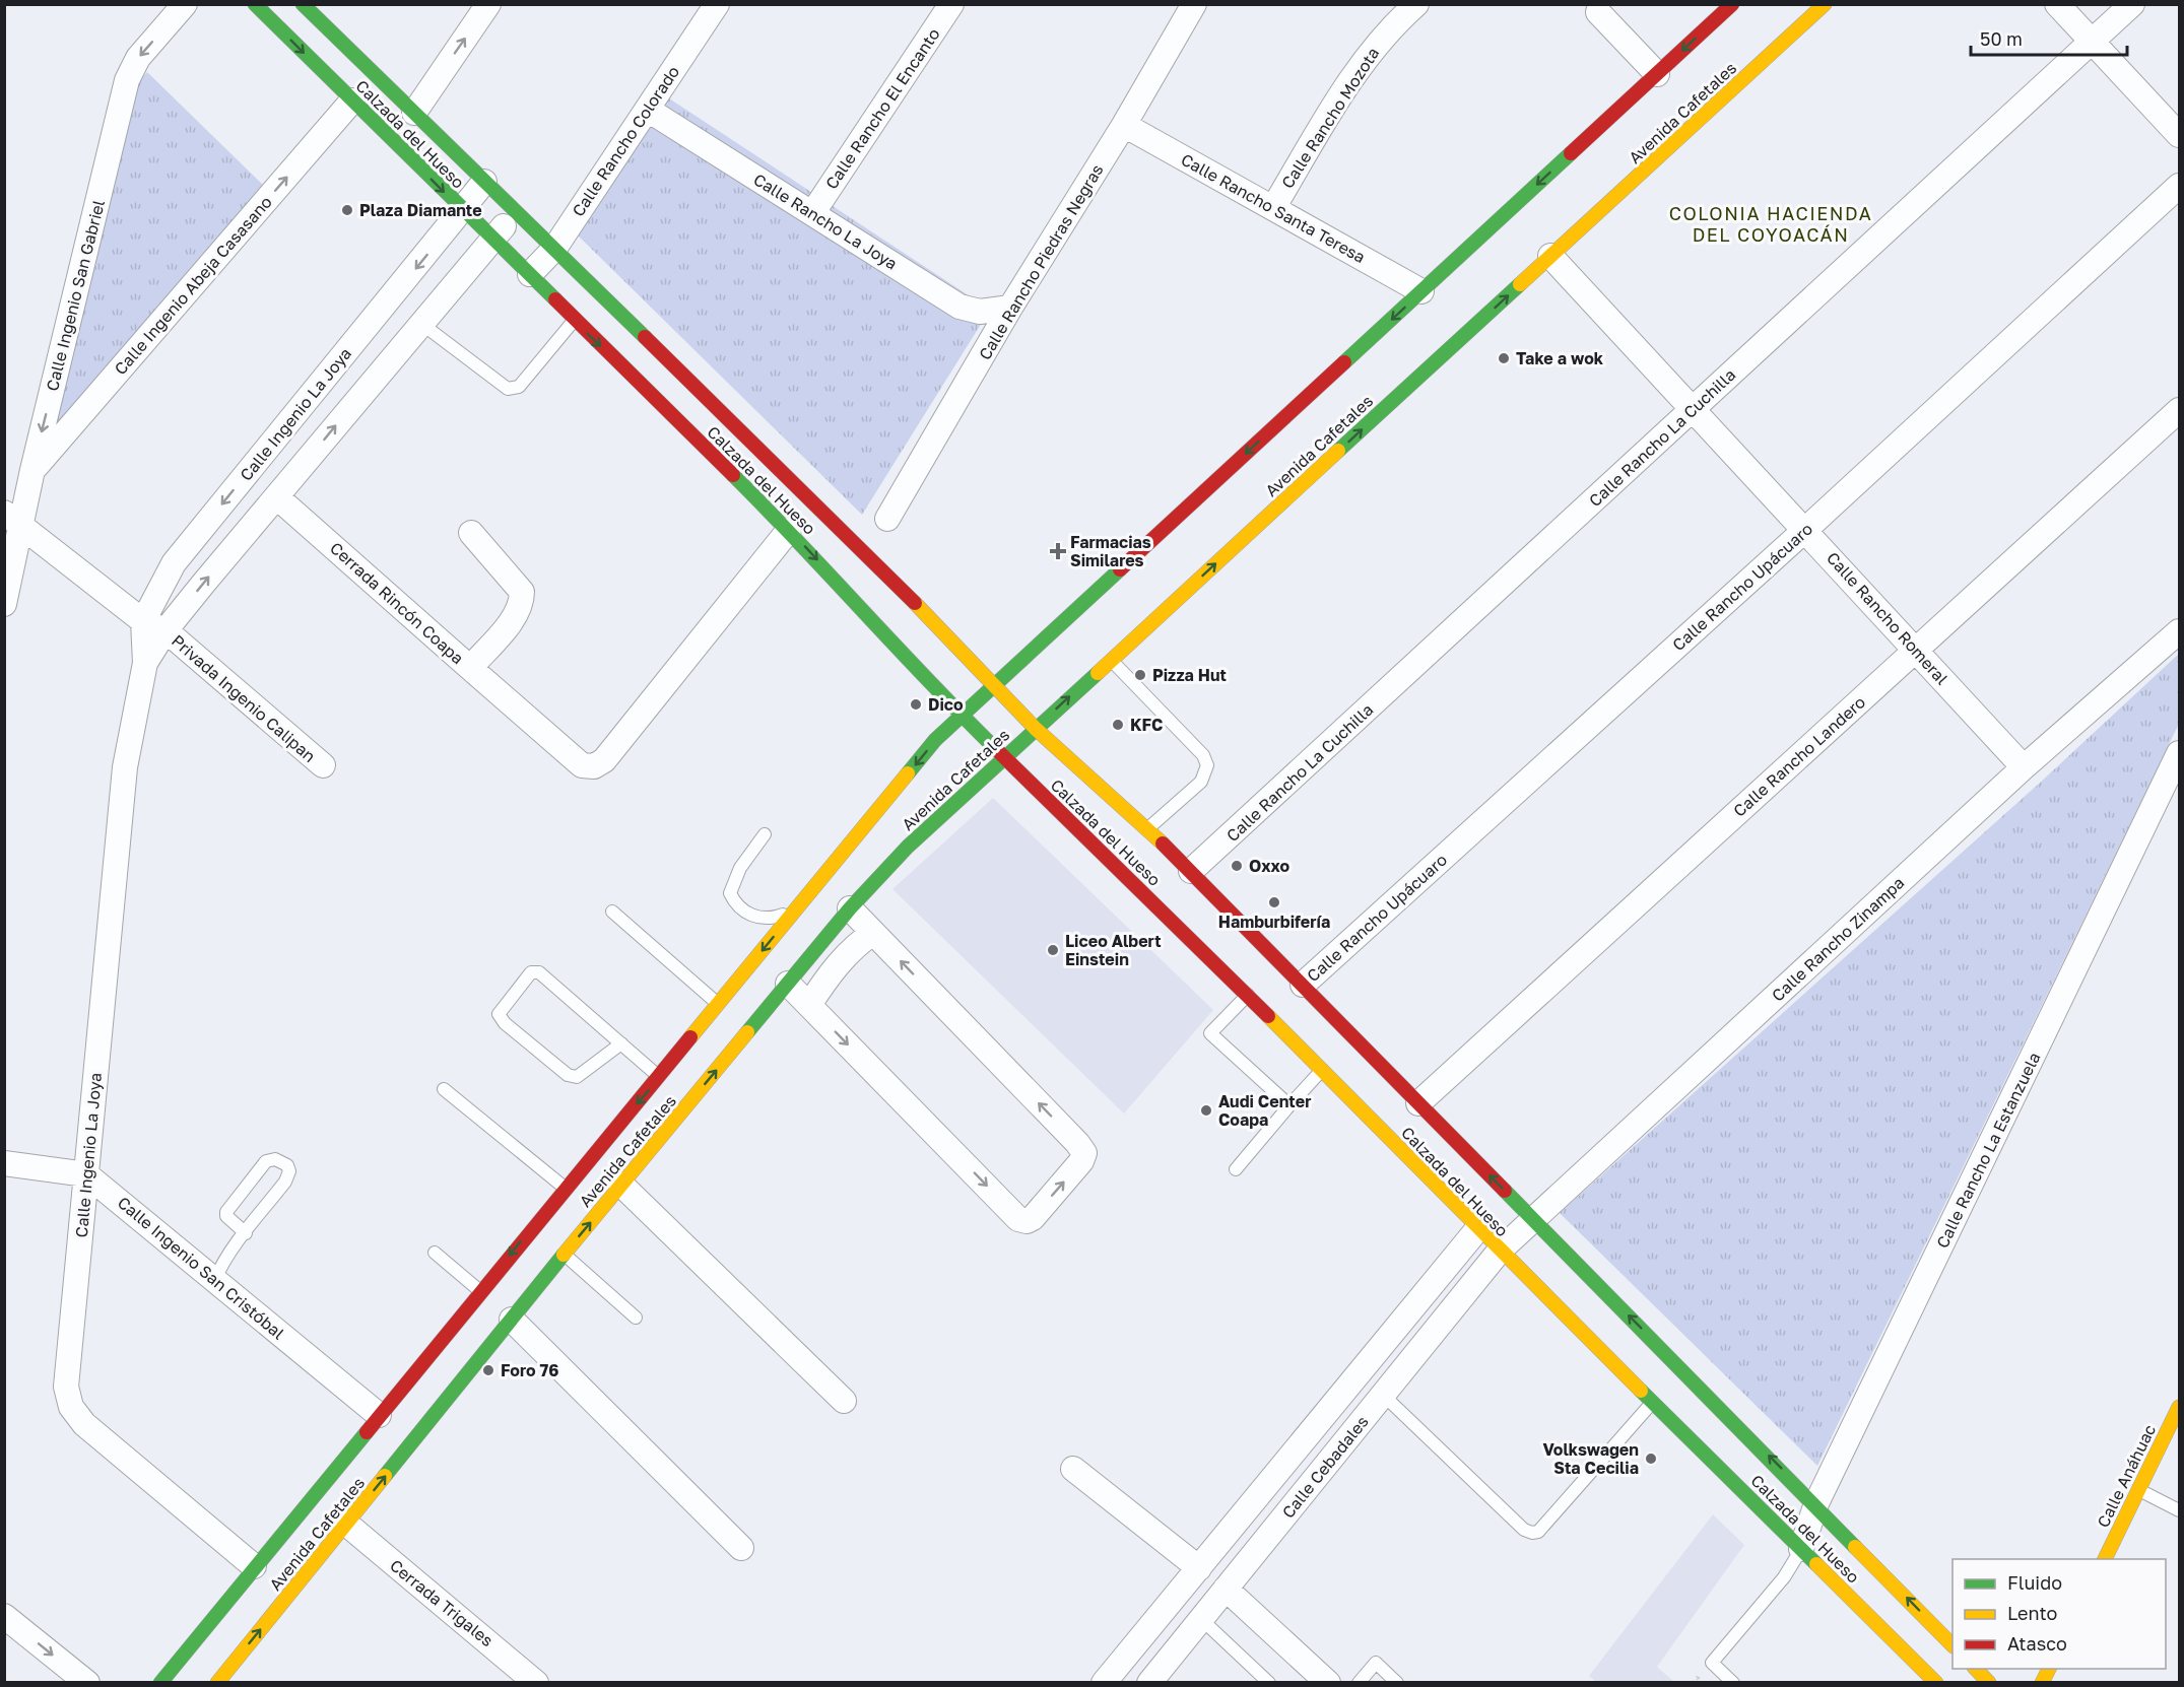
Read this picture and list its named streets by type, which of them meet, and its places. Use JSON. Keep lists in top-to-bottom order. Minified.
{"streets":{"main road":["Avenida Cafetales","Calzada del Hueso","Calle Anáhuac"],"street":["Calle Rancho El Encanto","Calle Rancho Mozota","Calle Rancho Colorado","Calle Rancho Santa Teresa","Calle Rancho La Joya","Calle Rancho Piedras Negras","Calle Ingenio Abeja Casasano","Calle Ingenio San Gabriel","Calle Ingenio La Joya","Calle Rancho La Cuchilla","Calle Rancho Upácuaro","Cerrada Rincón Coapa","Calle Rancho Romeral","Privada Ingenio Calipan","Calle Rancho Landero","Calle Rancho Zinampa","Calle Rancho La Estanzuela","Calle Ingenio San Cristóbal","Calle Cebadales","Cerrada Trigales"]},"crossings":[["Calle Rancho El Encanto","Calle Rancho La Joya"],["Avenida Cafetales","Calzada del Hueso"],["Avenida Cafetales","Calle Rancho Santa Teresa"],["Avenida Cafetales","Calle Ingenio La Joya"],["Avenida Cafetales","Calle Rancho Romeral"],["Avenida Cafetales","Calle Ingenio San Cristóbal"],["Avenida Cafetales","Cerrada Trigales"],["Calle Rancho Mozota","Calle Rancho Santa Teresa"],["Calzada del Hueso","Calle Rancho Colorado"],["Calzada del Hueso","Calle Ingenio Abeja Casasano"],["Calzada del Hueso","Calle Ingenio La Joya"],["Calzada del Hueso","Calle Rancho La Cuchilla"],["Calzada del Hueso","Calle Rancho Upácuaro"],["Calzada del Hueso","Calle Rancho Landero"],["Calzada del Hueso","Calle Rancho Zinampa"],["Calzada del Hueso","Calle Rancho La Estanzuela"],["Calzada del Hueso","Calle Cebadales"],["Calle Rancho Colorado","Calle Rancho La Joya"],["Calle Rancho Santa Teresa","Calle Rancho Piedras Negras"],["Calle Rancho La Joya","Calle Rancho Piedras Negras"],["Calle Ingenio Abeja Casasano","Calle Ingenio San Gabriel"],["Calle Ingenio San Gabriel","Privada Ingenio Calipan"],["Calle Ingenio La Joya","Cerrada Rincón Coapa"],["Calle Ingenio La Joya","Privada Ingenio Calipan"],["Calle Ingenio La Joya","Calle Ingenio San Cristóbal"],["Calle Rancho La Cuchilla","Calle Rancho Romeral"],["Calle Rancho Upácuaro","Calle Rancho Romeral"],["Calle Rancho Romeral","Calle Rancho Landero"],["Calle Rancho Romeral","Calle Rancho Zinampa"],["Calle Rancho Zinampa","Calle Cebadales"]],"one_way":["Calle Ingenio Abeja Casasano","Calle Ingenio San Gabriel"],"districts":["COLONIA HACIENDA DEL COYOACÁN"],"places":{"other":["Plaza Diamante","Take a wok","Pizza Hut","Dico","KFC","Oxxo","Hamburbifería","Liceo Albert Einstein","Audi Center Coapa","Foro 76","Volkswagen Sta Cecilia"],"health":["Farmacias Similares"]},"legend":["Fluido","Lento","Atasco"],"scale_bar":"50 m"}
